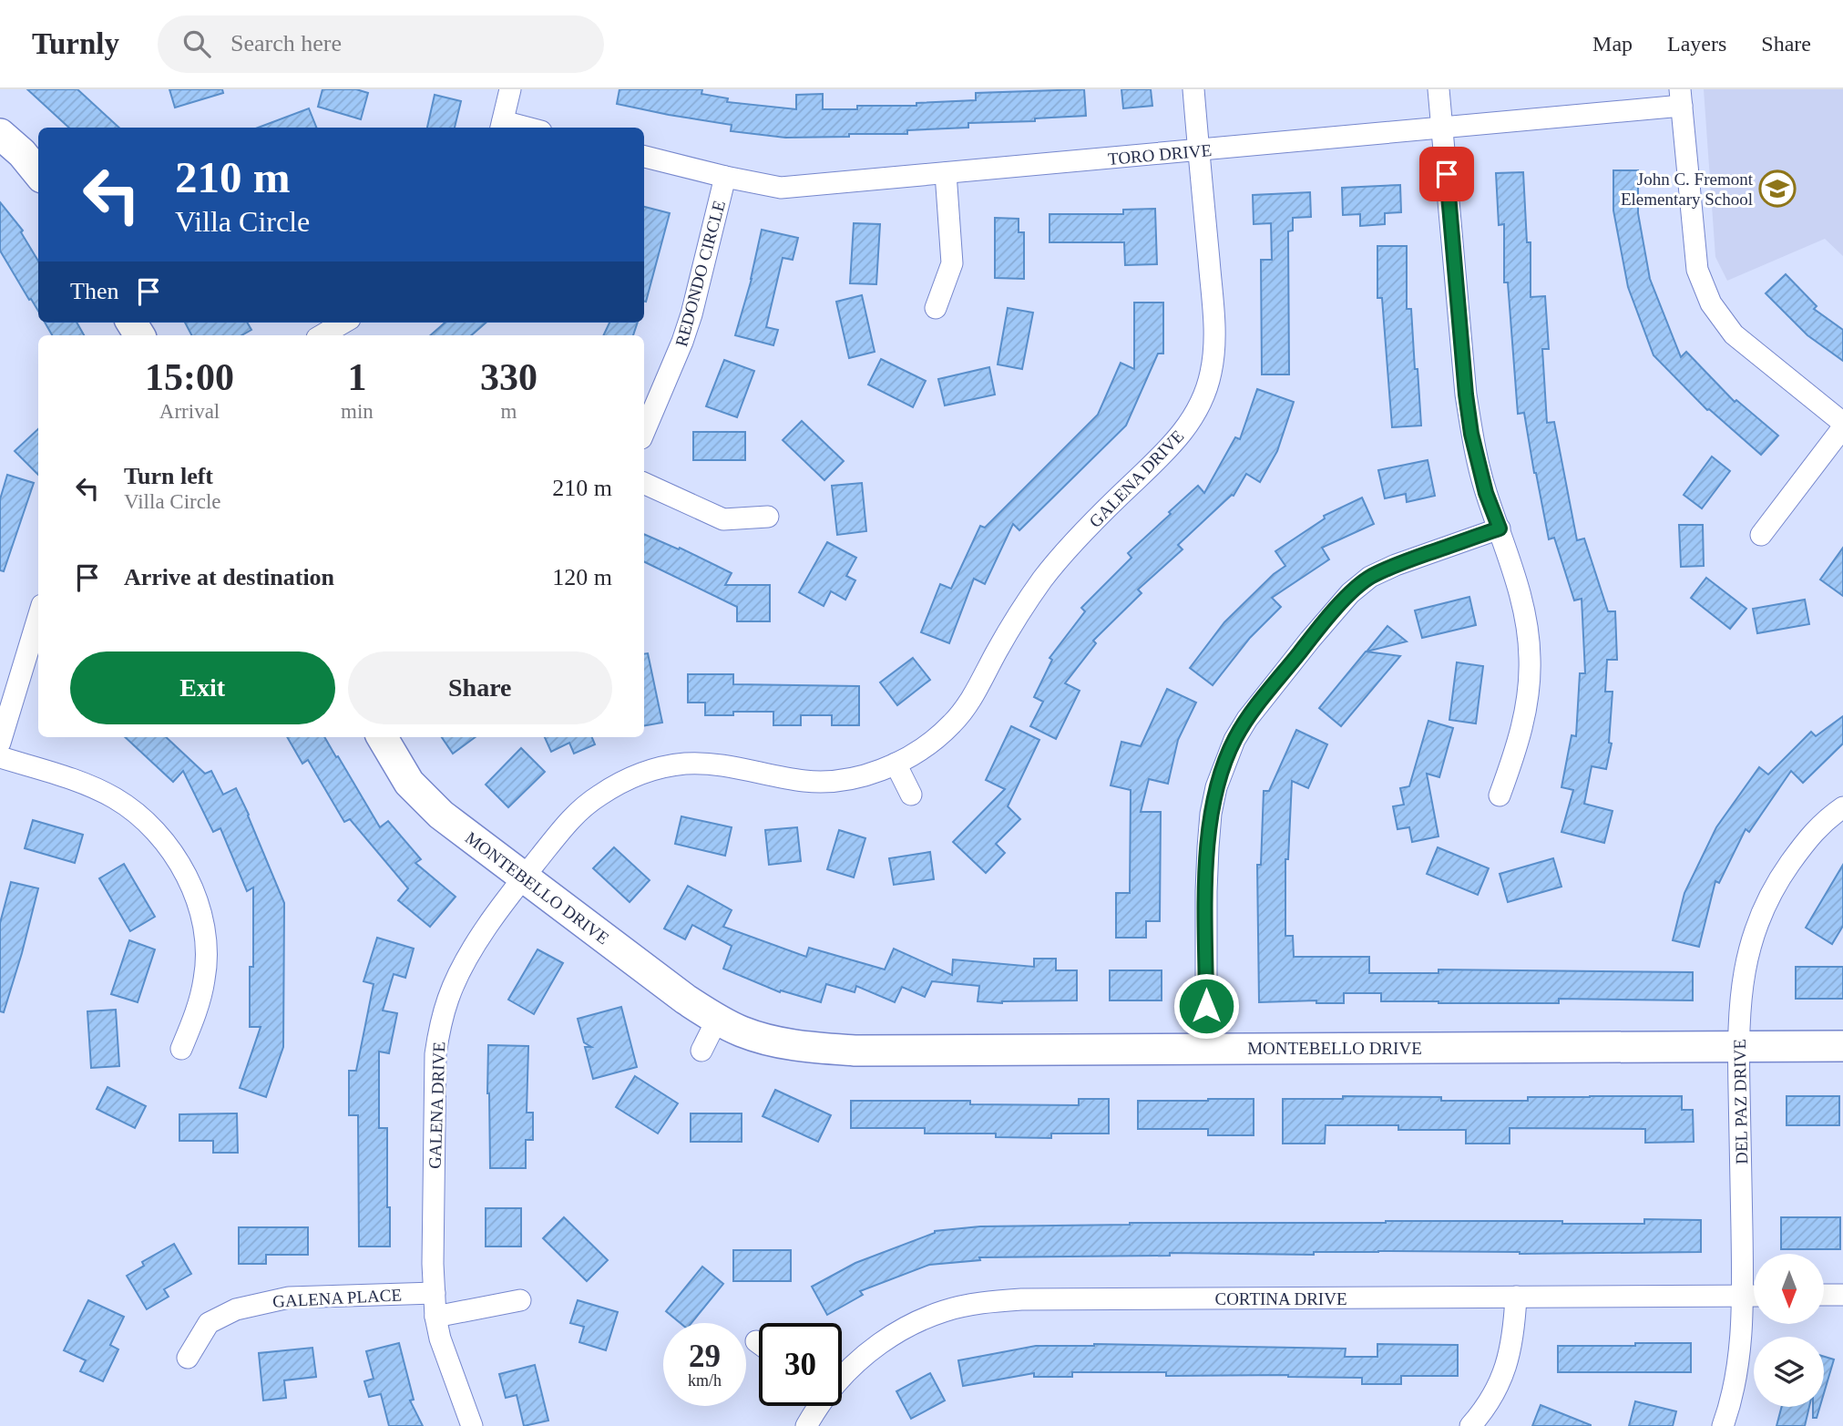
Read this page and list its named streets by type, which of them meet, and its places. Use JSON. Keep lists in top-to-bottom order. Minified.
{"streets":{"street":["TORO DRIVE","REDONDO CIRCLE","GALENA DRIVE","MONTEBELLO DRIVE","DEL PAZ DRIVE","GALENA PLACE","CORTINA DRIVE"]},"crossings":[["TORO DRIVE","REDONDO CIRCLE"],["TORO DRIVE","GALENA DRIVE"],["GALENA DRIVE","MONTEBELLO DRIVE"],["GALENA DRIVE","GALENA PLACE"],["MONTEBELLO DRIVE","DEL PAZ DRIVE"],["DEL PAZ DRIVE","CORTINA DRIVE"]],"places":{"school or university":["John C. Fremont Elementary School"]},"north":"bottom","page":{"header":"Turnly","search":"Search here","nav":["Map","Layers","Share"],"turn":["210 m","Villa Circle"],"then":"Then","eta":["15:00","Arrival","1","min","330","m"],"list":[{"name":"Turn left","note":"Villa Circle","value":"210 m"},{"name":"Arrive at destination","value":"120 m"}],"buttons":["Exit","Share"],"speed":"29 km/h","limit":"30"}}
